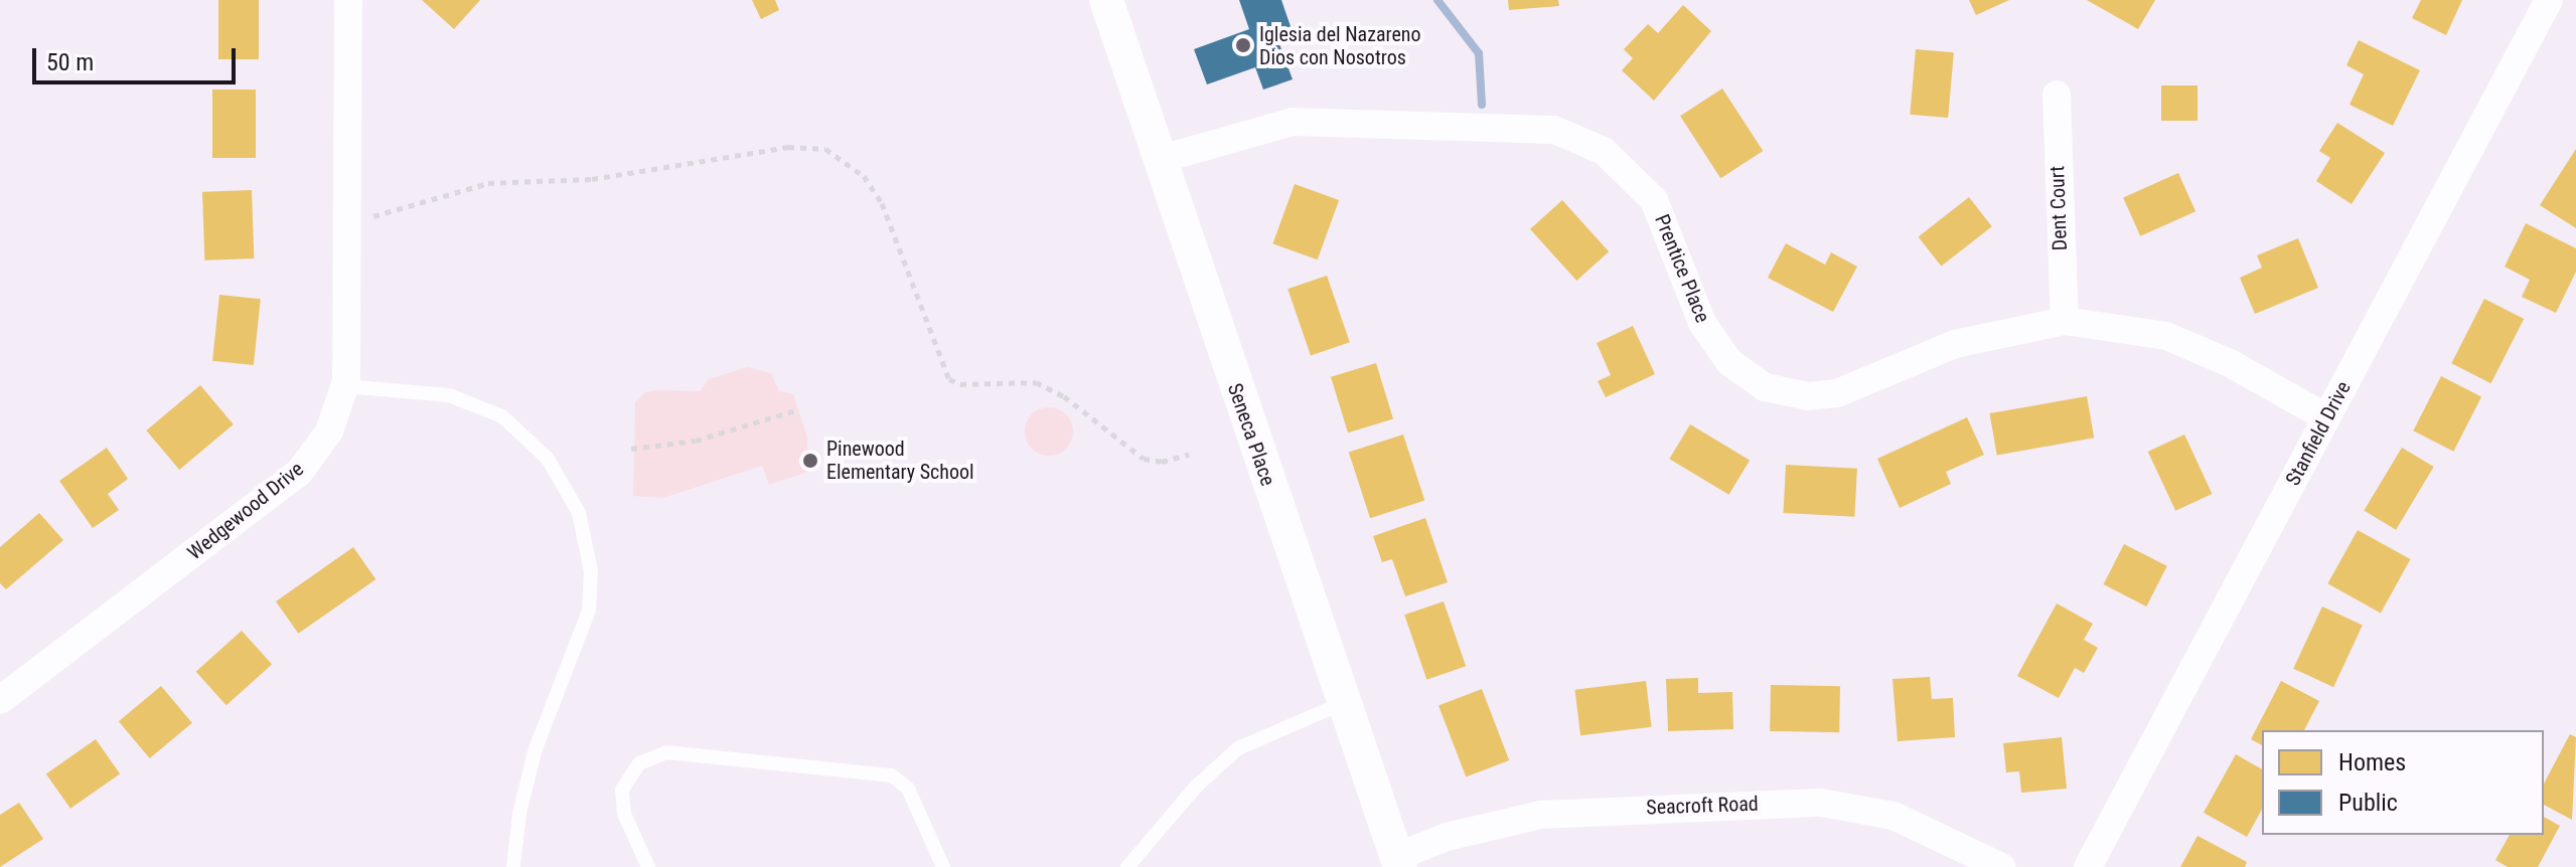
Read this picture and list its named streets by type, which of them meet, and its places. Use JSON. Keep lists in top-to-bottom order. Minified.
{"streets":{"street":["Dent Court","Prentice Place","Stanfield Drive","Seneca Place","Wedgewood Drive","Seacroft Road"]},"crossings":[["Dent Court","Prentice Place"],["Prentice Place","Stanfield Drive"],["Prentice Place","Seneca Place"],["Seneca Place","Seacroft Road"]],"places":["Iglesia del Nazareno Dios con Nosotros","Pinewood Elementary School"],"legend":["Homes","Public"],"scale_bar":"50 m"}
